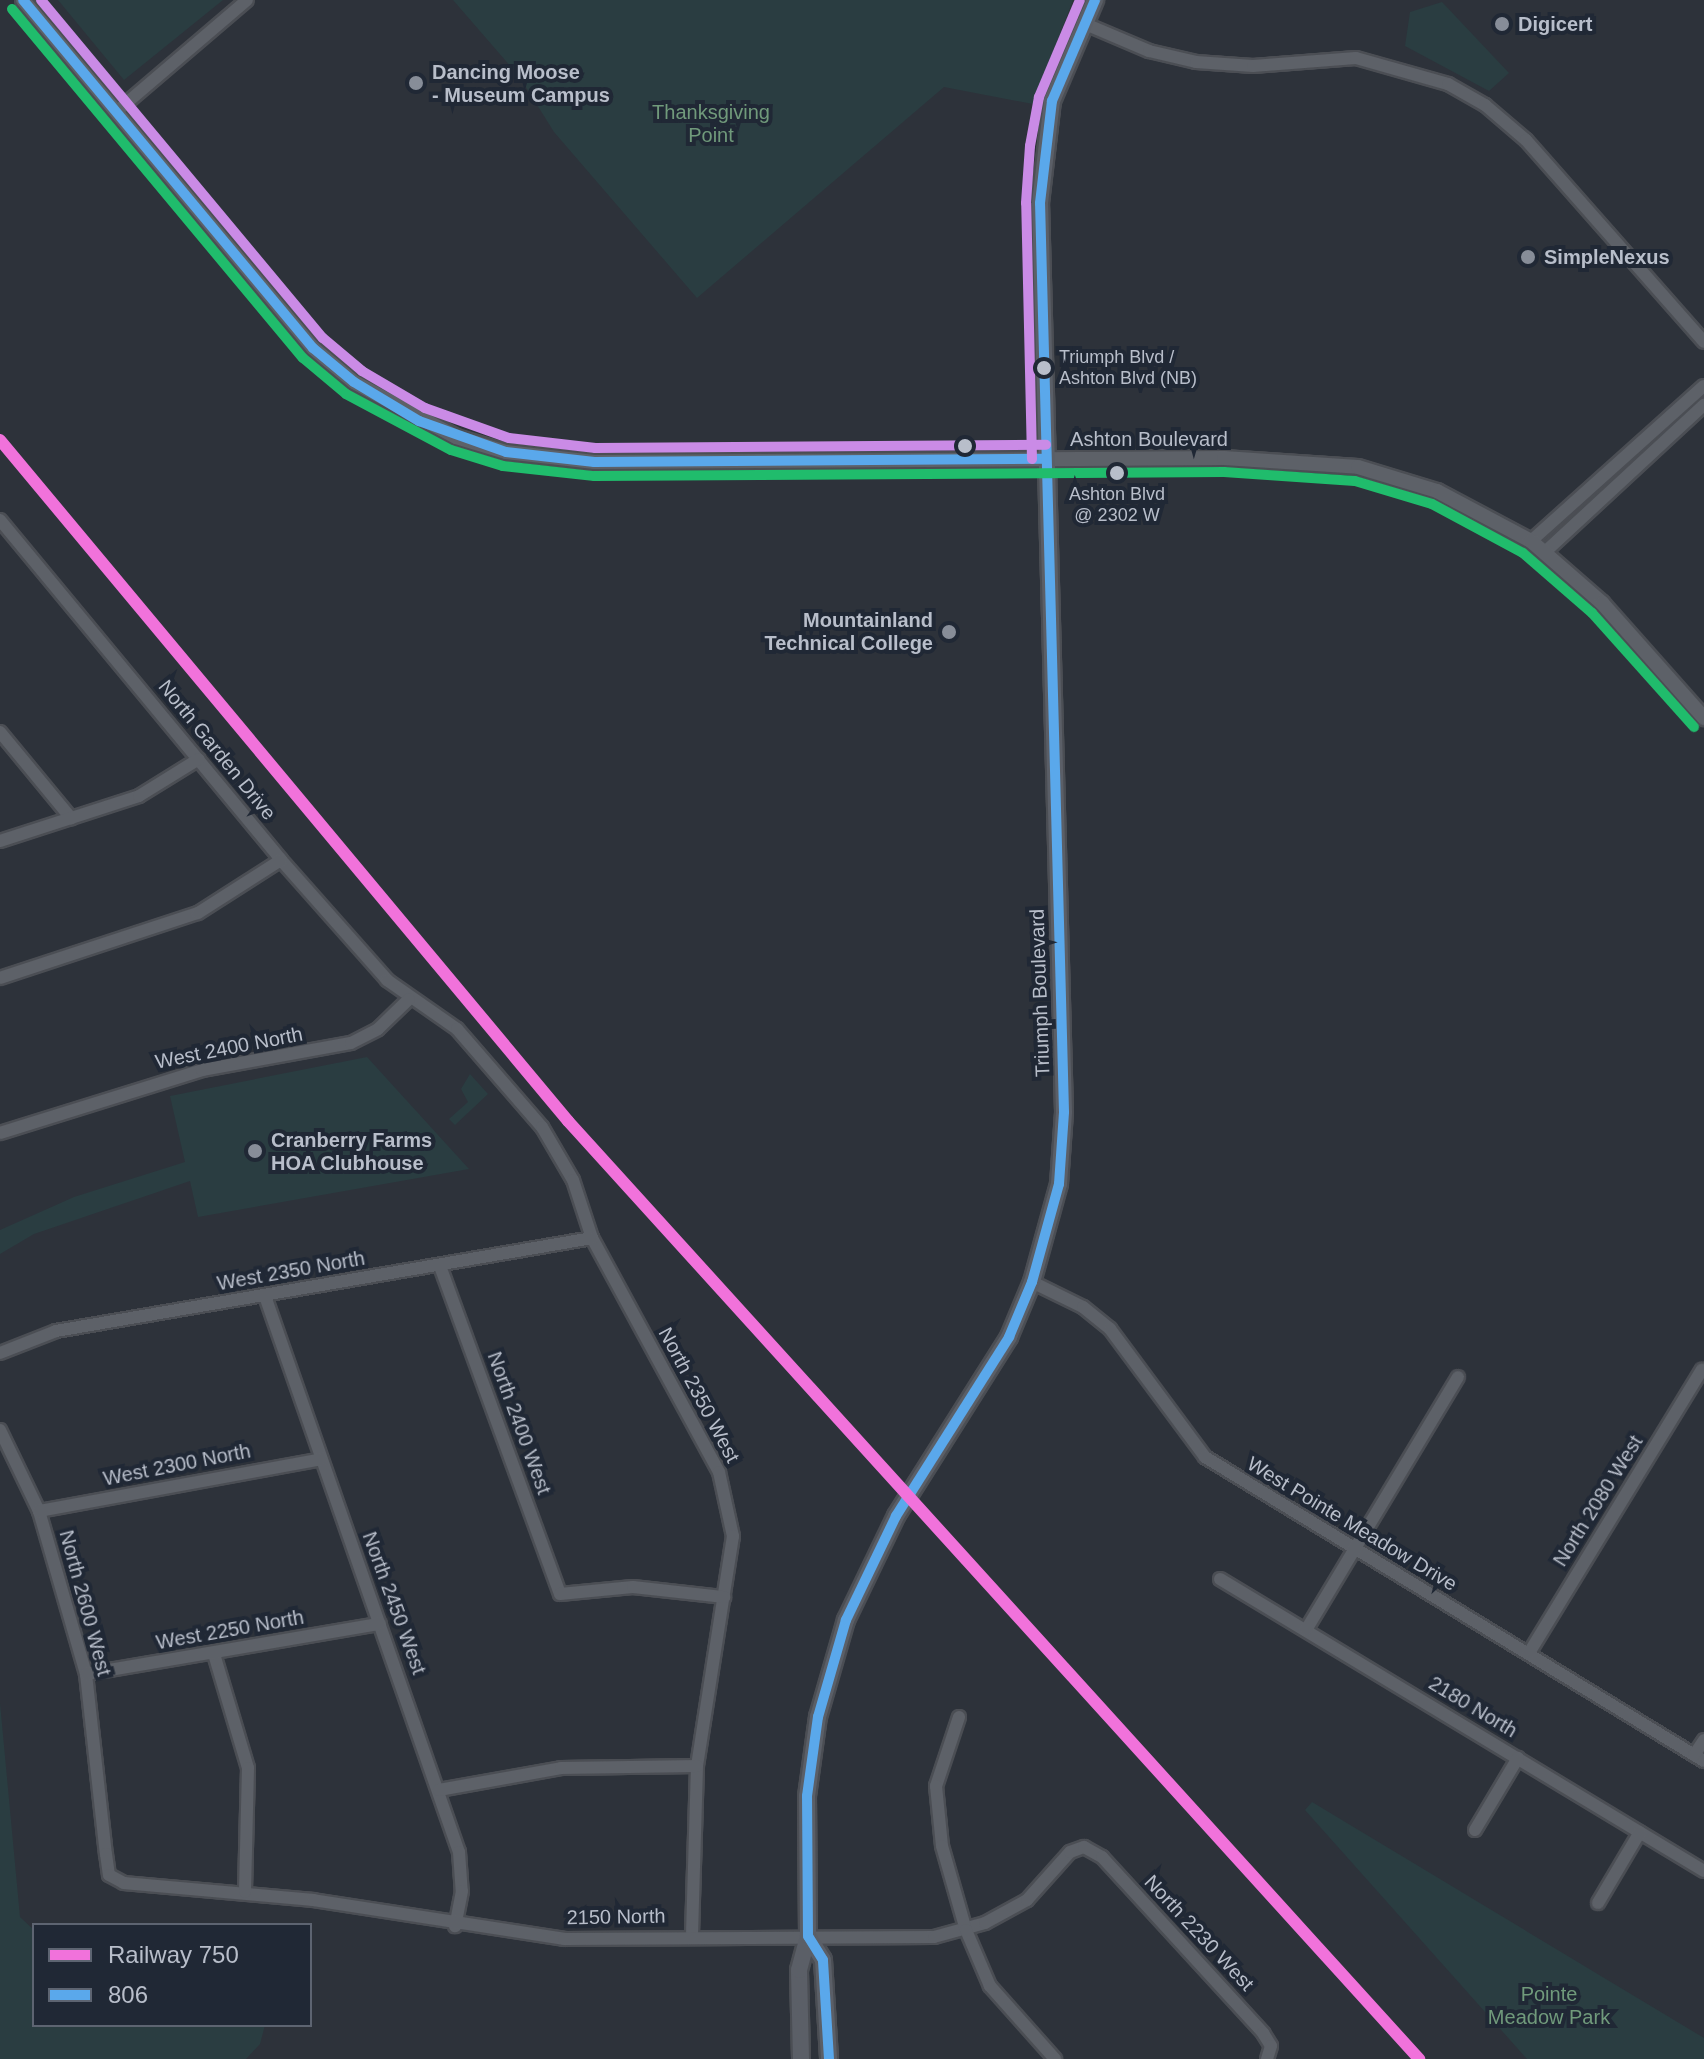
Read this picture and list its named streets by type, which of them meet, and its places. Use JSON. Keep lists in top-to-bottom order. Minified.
{"streets":{"main road":["Triumph Boulevard"],"street":["Ashton Boulevard","North Garden Drive","West 2400 North","West 2350 North","North 2350 West","North 2400 West","West 2300 North","North 2080 West","West Pointe Meadow Drive","North 2600 West","North 2450 West","West 2250 North","2180 North","2150 North","North 2230 West"]},"crossings":[["Ashton Boulevard","Triumph Boulevard"],["North Garden Drive","West 2400 North"],["North Garden Drive","North 2350 West"],["Triumph Boulevard","West Pointe Meadow Drive"],["Triumph Boulevard","2150 North"],["West 2400 North","North 2350 West"],["West 2350 North","North 2350 West"],["West 2350 North","North 2400 West"],["West 2350 North","North 2450 West"],["North 2350 West","North 2400 West"],["North 2350 West","2150 North"],["West 2300 North","North 2600 West"],["West 2300 North","North 2450 West"],["North 2080 West","West Pointe Meadow Drive"],["North 2600 West","West 2250 North"],["North 2600 West","2150 North"],["North 2450 West","West 2250 North"],["North 2450 West","2150 North"],["2150 North","North 2230 West"]],"parks":["Thanksgiving Point","Pointe Meadow Park"],"places":["Digicert","Dancing Moose - Museum Campus","SimpleNexus","Triumph Blvd / Ashton Blvd (NB)","Ashton Blvd @ 2302 W","Mountainland Technical College","Cranberry Farms HOA Clubhouse"],"lines":["transit line 806","rail line 750"],"legend":["Railway 750","806"]}
